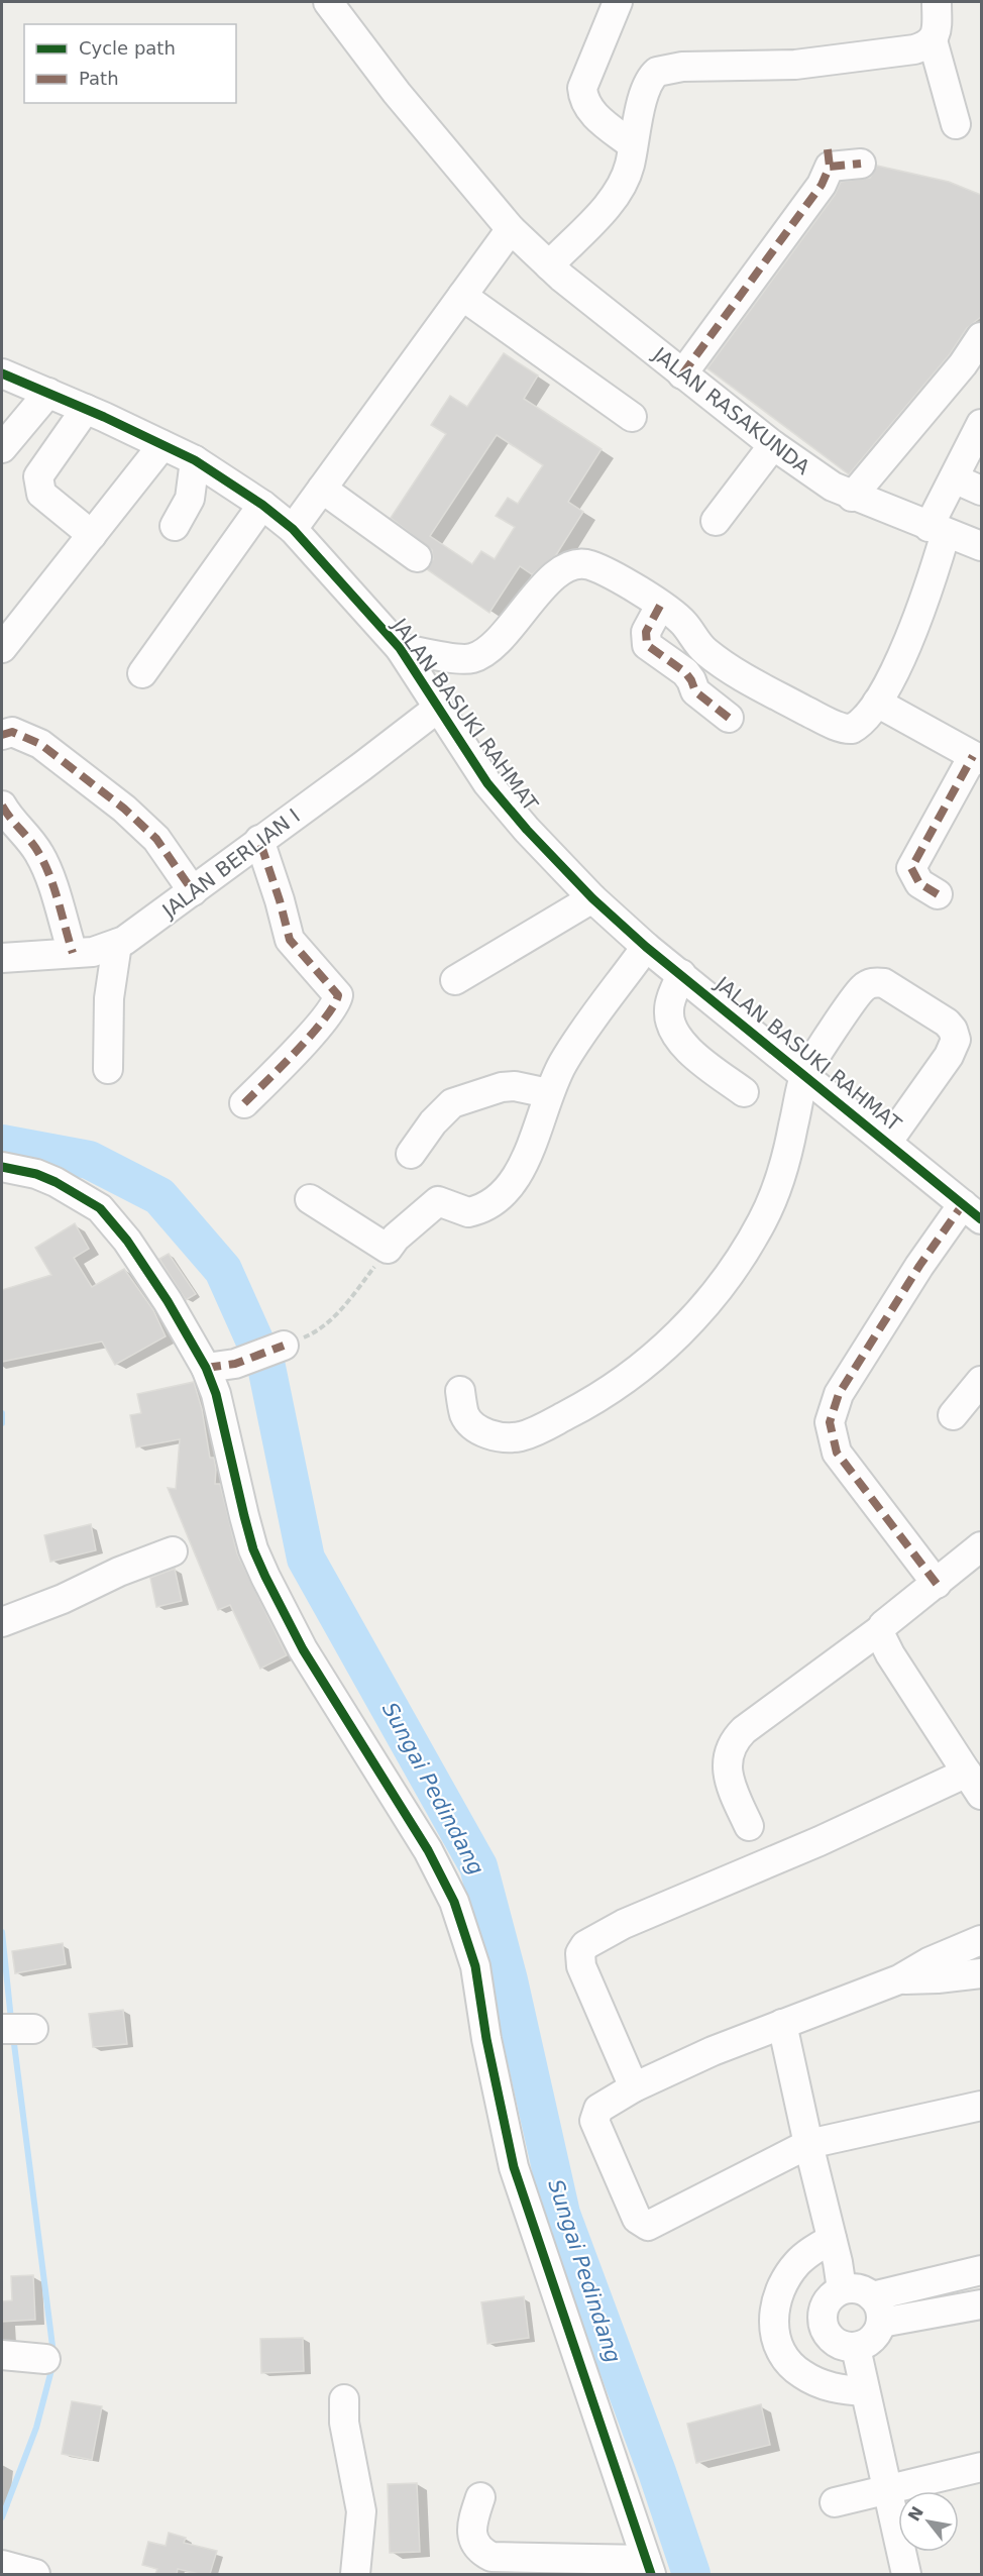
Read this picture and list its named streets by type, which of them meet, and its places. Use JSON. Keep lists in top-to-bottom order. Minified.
{"streets":{"street":["JALAN RASAKUNDA","JALAN BASUKI RAHMAT","JALAN BERLIAN I"]},"crossings":[["JALAN BASUKI RAHMAT","JALAN BERLIAN I"]],"water":["Sungai Pedindang"],"legend":["Cycle path","Path"],"north":"top left"}
